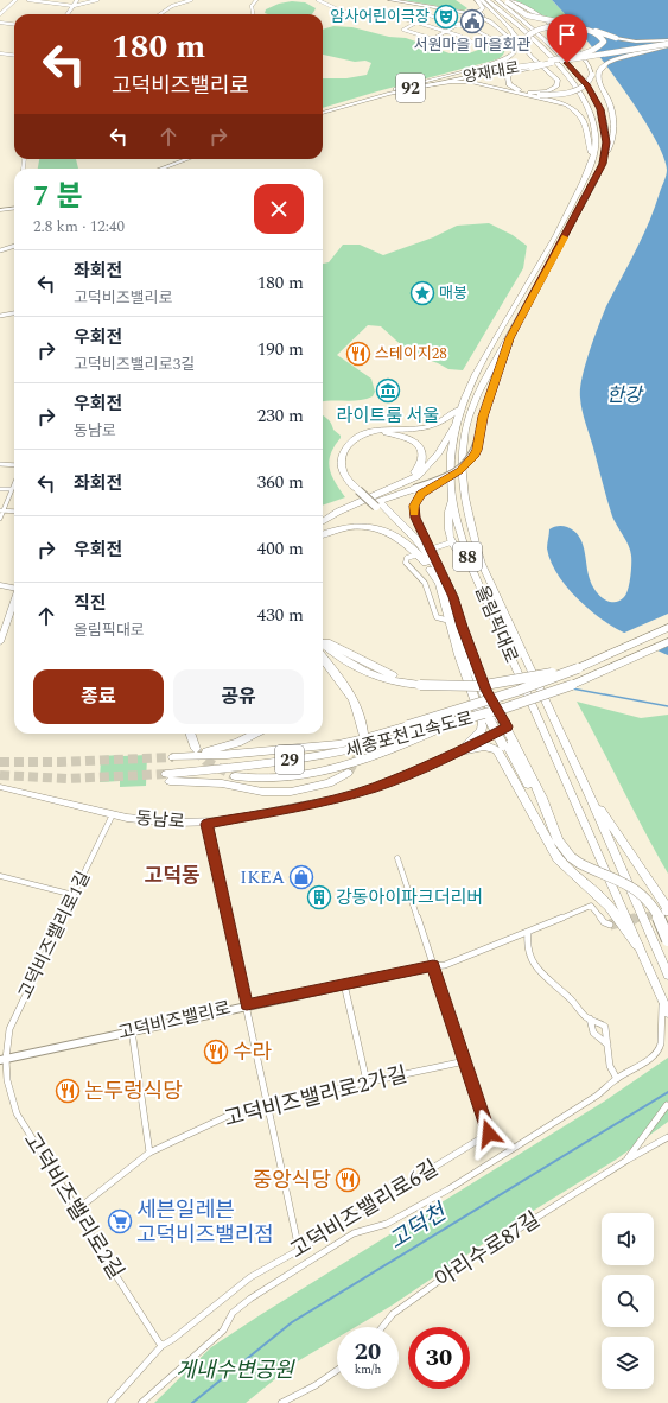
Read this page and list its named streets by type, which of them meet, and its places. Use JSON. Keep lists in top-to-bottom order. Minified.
{"streets":{"highway":["세종포천고속도로","29"],"main road":["양재대로","92","88","올림픽대로","동남로"],"street":["고덕비즈밸리로1길","고덕비즈밸리로","고덕비즈밸리로2가길","고덕비즈밸리로2길","고덕비즈밸리로6길","아리수로87길"]},"crossings":[["동남로","고덕비즈밸리로1길"],["고덕비즈밸리로1길","고덕비즈밸리로"],["고덕비즈밸리로1길","고덕비즈밸리로2길"],["고덕비즈밸리로","고덕비즈밸리로2길"],["고덕비즈밸리로","고덕비즈밸리로6길"],["고덕비즈밸리로2가길","고덕비즈밸리로2길"],["고덕비즈밸리로2가길","고덕비즈밸리로6길"],["고덕비즈밸리로2길","고덕비즈밸리로6길"]],"districts":["고덕동"],"water":["한강","고덕천"],"parks":["게내수변공원"],"places":{"theatre":["암사어린이극장"],"public building":["서원마을 마을회관"],"place":["매봉"],"restaurant":["스테이지28","수라","논두렁식당","중앙식당"],"museum":["라이트룸 서울"],"shop":["IKEA"],"building":["강동아이파크더리버"],"supermarket":["세븐일레븐 고덕비즈밸리점"]},"page":{"turn":["180 m","고덕비즈밸리로"],"heading":["7 분","2.8 km · 12:40"],"list":[{"name":"좌회전","note":"고덕비즈밸리로","value":"180 m"},{"name":"우회전","note":"고덕비즈밸리로3길","value":"190 m"},{"name":"우회전","note":"동남로","value":"230 m"},{"name":"좌회전","value":"360 m"},{"name":"우회전","value":"400 m"},{"name":"직진","note":"올림픽대로","value":"430 m"}],"buttons":["종료","공유"],"speed":"20 km/h","limit":"30"}}
